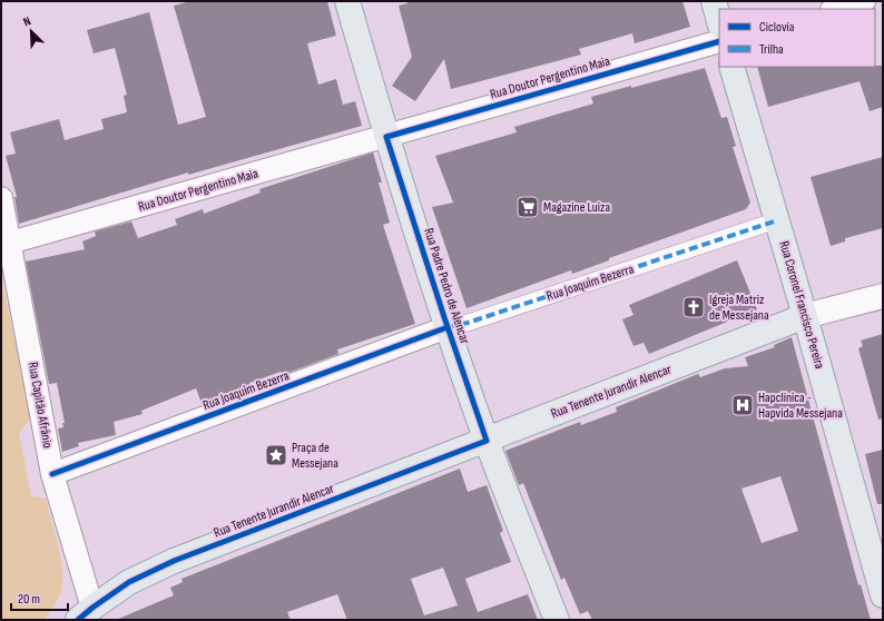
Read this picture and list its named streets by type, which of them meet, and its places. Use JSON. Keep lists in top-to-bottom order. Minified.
{"streets":{"main road":["Rua Padre Pedro de Alencar","Rua Coronel Francisco Pereira","Rua Tenente Jurandir Alencar"],"street":["Rua Doutor Pergentino Maia","Rua Joaquim Bezerra","Rua Capitão Afrânio"]},"crossings":[["Rua Doutor Pergentino Maia","Rua Padre Pedro de Alencar"],["Rua Doutor Pergentino Maia","Rua Capitão Afrânio"],["Rua Joaquim Bezerra","Rua Padre Pedro de Alencar"],["Rua Joaquim Bezerra","Rua Coronel Francisco Pereira"],["Rua Joaquim Bezerra","Rua Capitão Afrânio"],["Rua Padre Pedro de Alencar","Rua Tenente Jurandir Alencar"],["Rua Coronel Francisco Pereira","Rua Tenente Jurandir Alencar"],["Rua Tenente Jurandir Alencar","Rua Capitão Afrânio"]],"places":{"supermarket":["Magazine Luiza"],"church":["Igreja Matriz de Messejana"],"hospital":["Hapclínica - Hapvida Messejana"],"place":["Praça de Messejana"]},"legend":["Ciclovia","Trilha"],"scale_bar":"20 m","north":"top left"}
